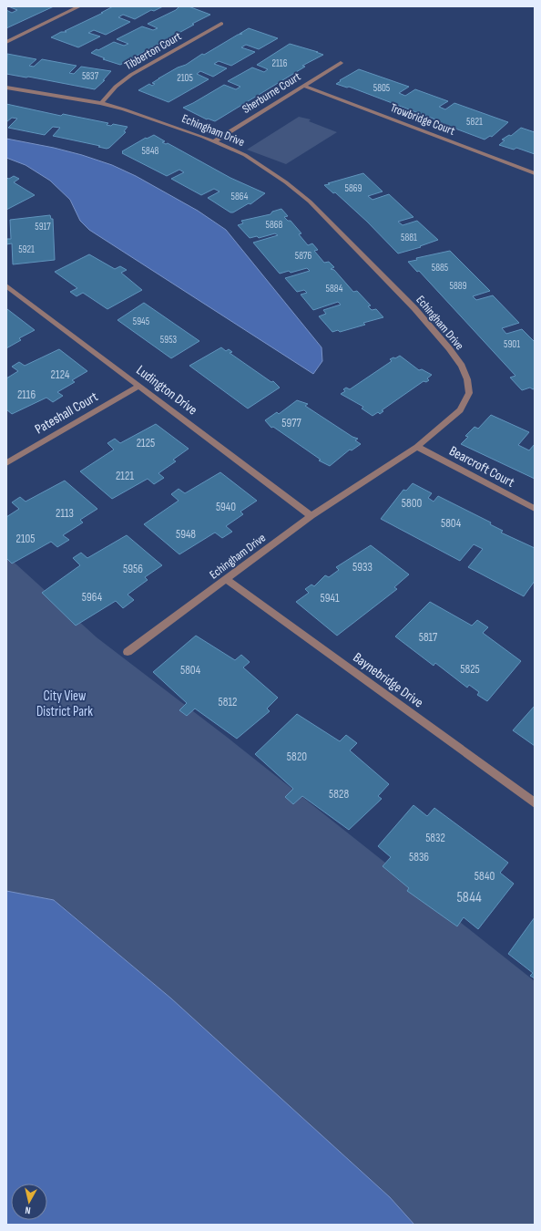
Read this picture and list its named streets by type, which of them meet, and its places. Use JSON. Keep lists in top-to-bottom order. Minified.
{"streets":{"street":["Tibberton Court","Sherburne Court","Trowbridge Court","Echingham Drive","Ludington Drive","Pateshall Court","Bearcroft Court","Baynebridge Drive"]},"crossings":[["Tibberton Court","Echingham Drive"],["Sherburne Court","Trowbridge Court"],["Sherburne Court","Echingham Drive"],["Echingham Drive","Ludington Drive"],["Echingham Drive","Bearcroft Court"],["Echingham Drive","Baynebridge Drive"],["Ludington Drive","Pateshall Court"]],"parks":["City View District Park"],"house_numbers":["2116","5837","2105","5805","5821","5848","5869","5864","5868","5917","5881","5921","5876","5885","5889","5884","5945","5953","5901","2124","2116","5977","2125","2121","5800","5940","2113","5804","5948","2105","5933","5956","5964","5941","5817","5825","5804","5812","5820","5828","5832","5836","5840","5844"],"north":"bottom"}
